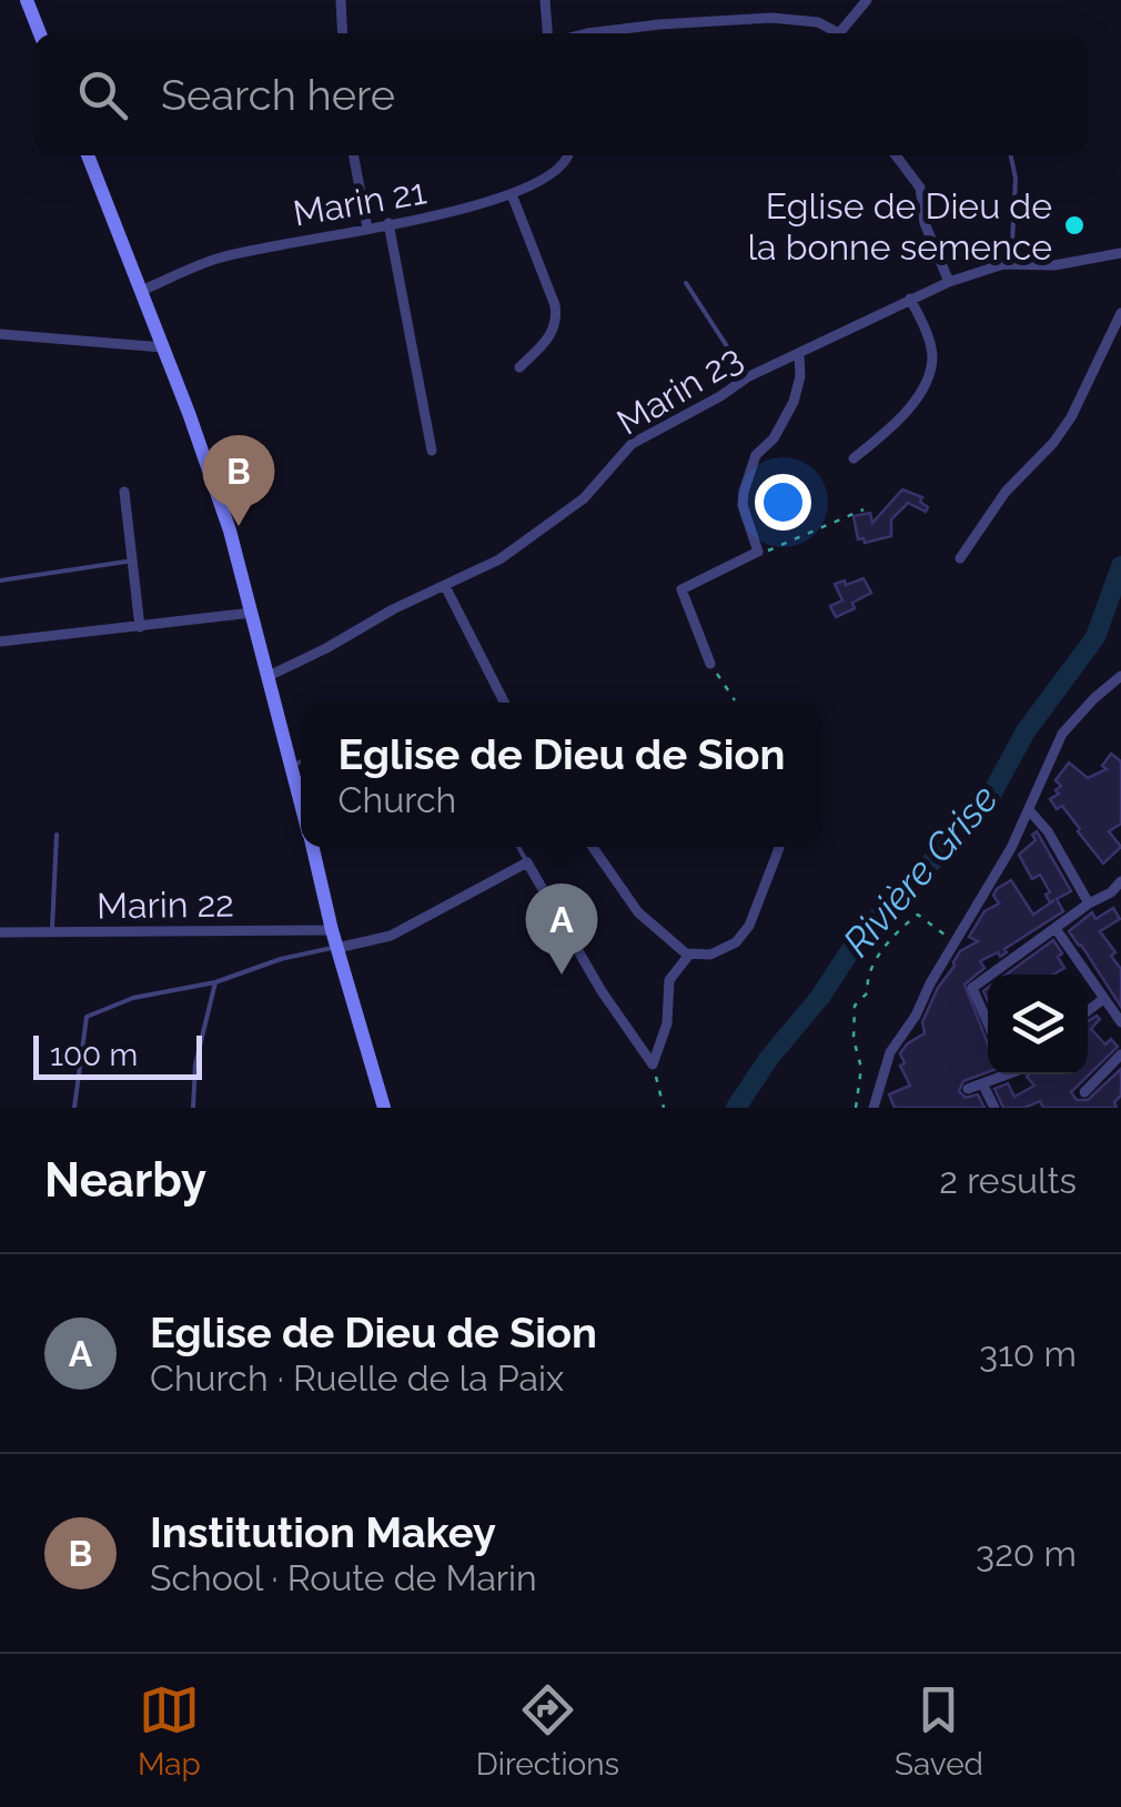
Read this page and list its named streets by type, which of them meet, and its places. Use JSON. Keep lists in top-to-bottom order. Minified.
{"streets":{"street":["Marin 21","Marin 23","Marin 22"]},"water":["Rivière Grise"],"places":["Eglise de Dieu de la bonne semence"],"scale_bar":"100 m","page":{"search":"Search here","pins":["B","A"],"popup":["Eglise de Dieu de Sion","Church"],"scale":"100 m","heading":["Nearby","2 results"],"list":[{"mark":"A","name":"Eglise de Dieu de Sion","note":"Church · Ruelle de la Paix","value":"310 m"},{"mark":"B","name":"Institution Makey","note":"School · Route de Marin","value":"320 m"}],"nav":["Map","Directions","Saved"]}}
